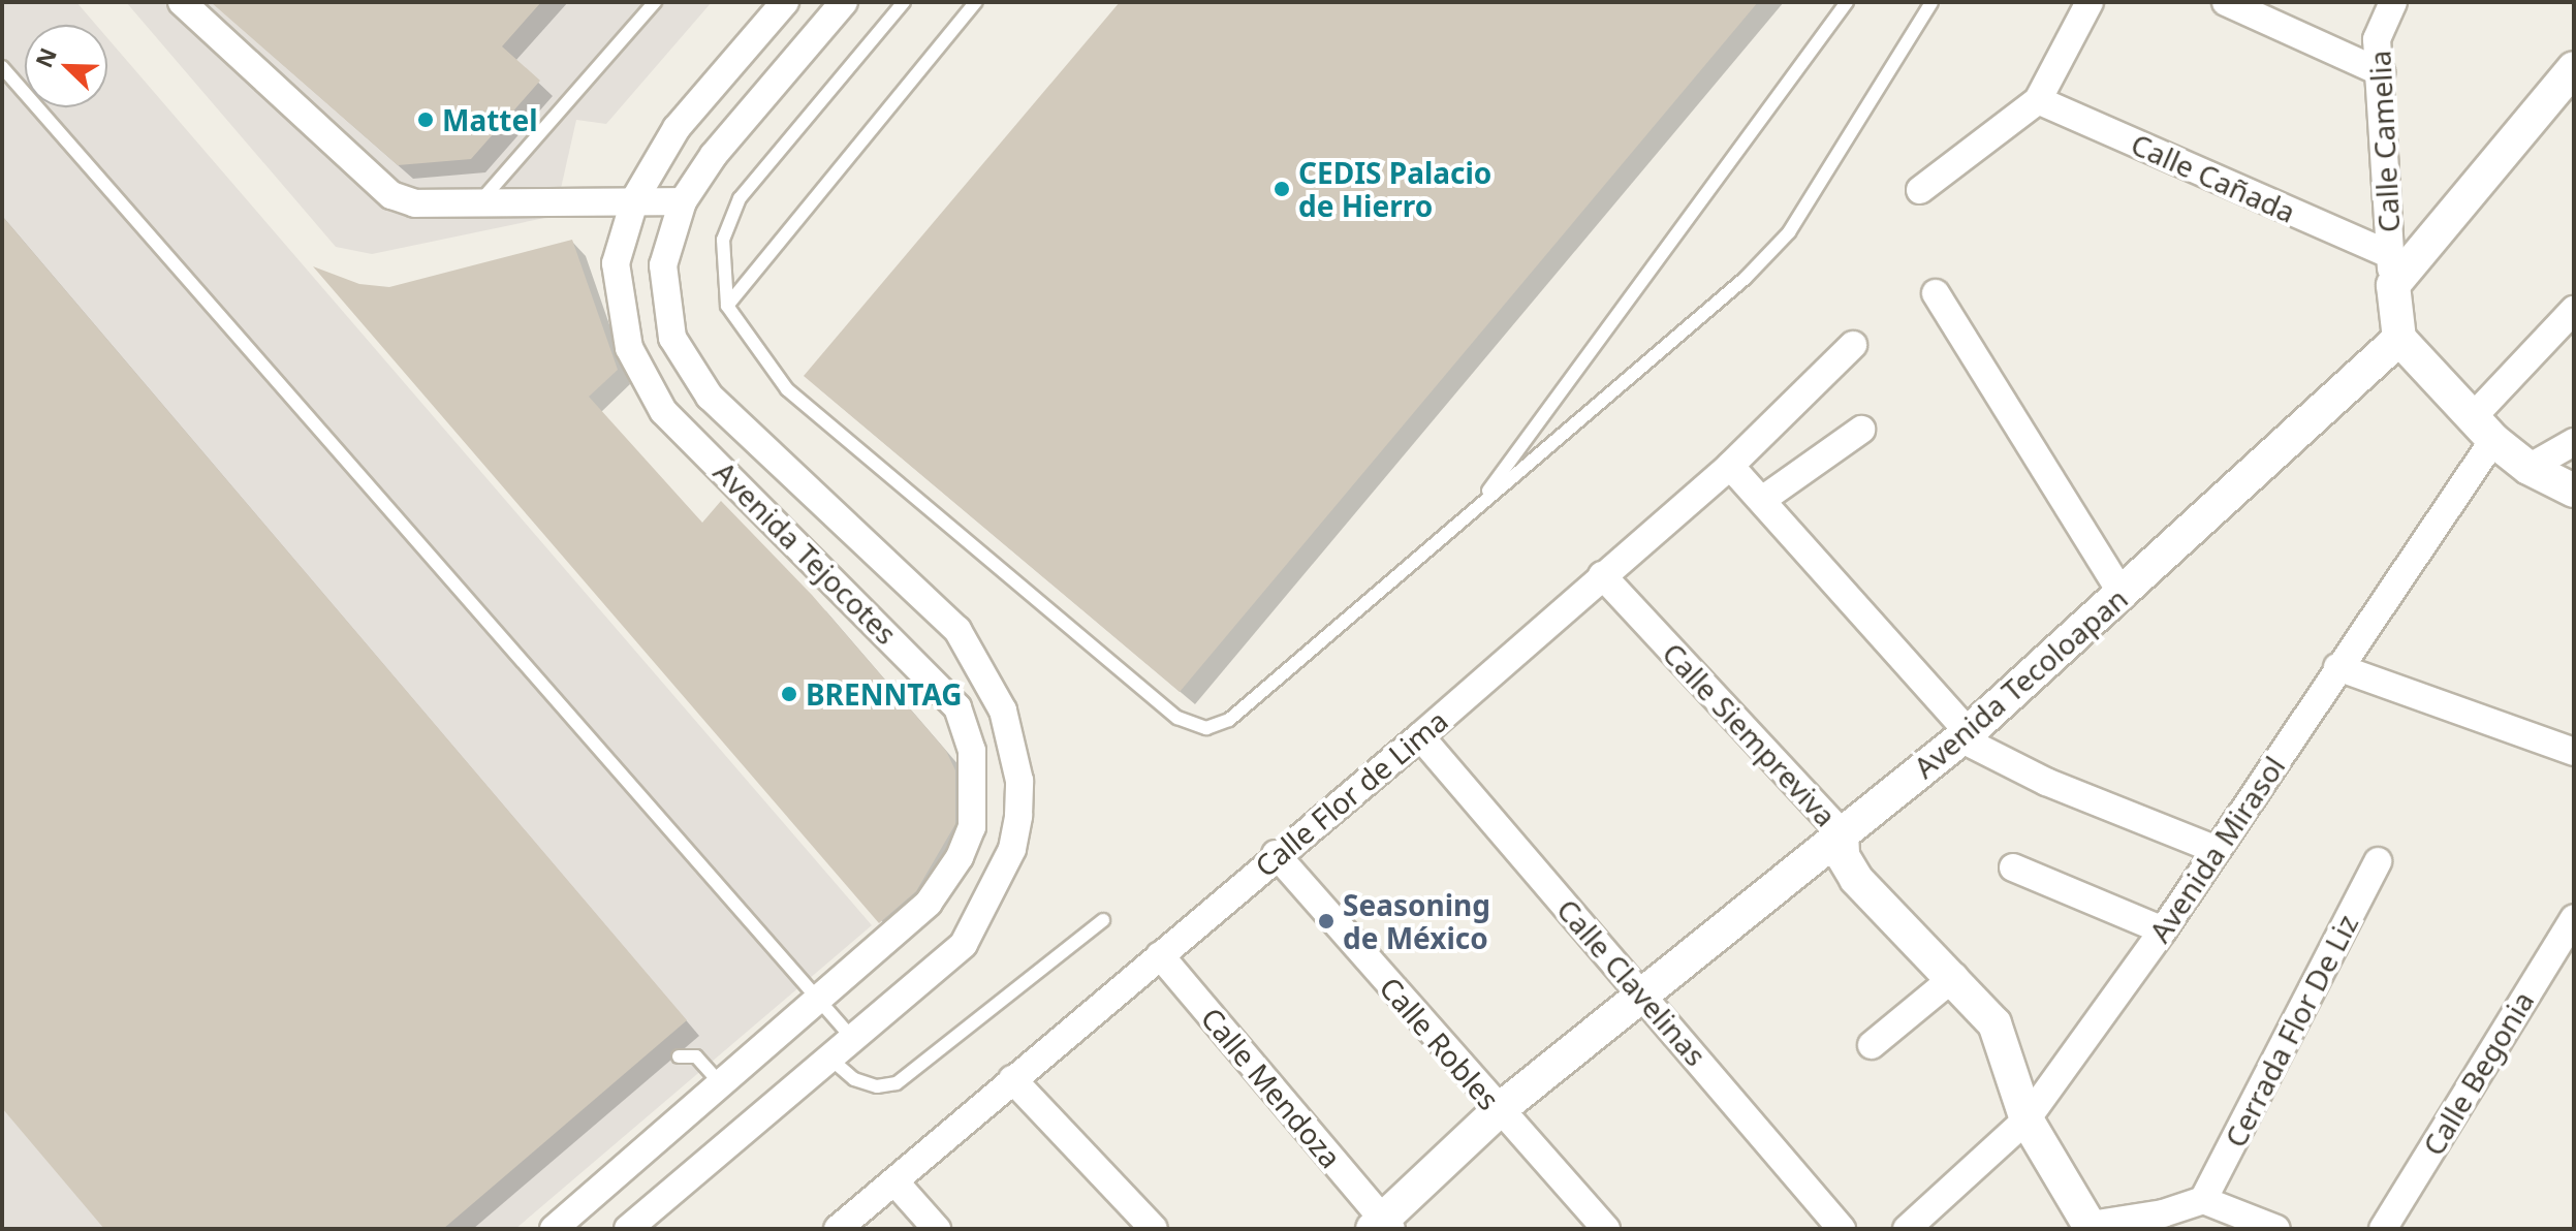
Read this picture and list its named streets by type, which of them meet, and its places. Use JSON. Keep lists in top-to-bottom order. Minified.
{"streets":{"street":["Calle Camelia","Calle Cañada","Avenida Tejocotes","Avenida Tecoloapan","Calle Siempreviva","Calle Flor de Lima","Avenida Mirasol","Calle Clavelinas","Cerrada Flor De Liz","Calle Robles","Calle Begonia","Calle Mendoza"]},"crossings":[["Calle Camelia","Calle Cañada"],["Avenida Tecoloapan","Calle Siempreviva"],["Avenida Tecoloapan","Calle Clavelinas"],["Avenida Tecoloapan","Calle Robles"],["Avenida Tecoloapan","Calle Mendoza"],["Calle Siempreviva","Calle Flor de Lima"],["Calle Siempreviva","Avenida Mirasol"],["Calle Flor de Lima","Calle Clavelinas"],["Calle Flor de Lima","Calle Robles"],["Calle Flor de Lima","Calle Mendoza"]],"places":["Mattel","CEDIS Palacio de Hierro","BRENNTAG","Seasoning de México"],"north":"top left"}
